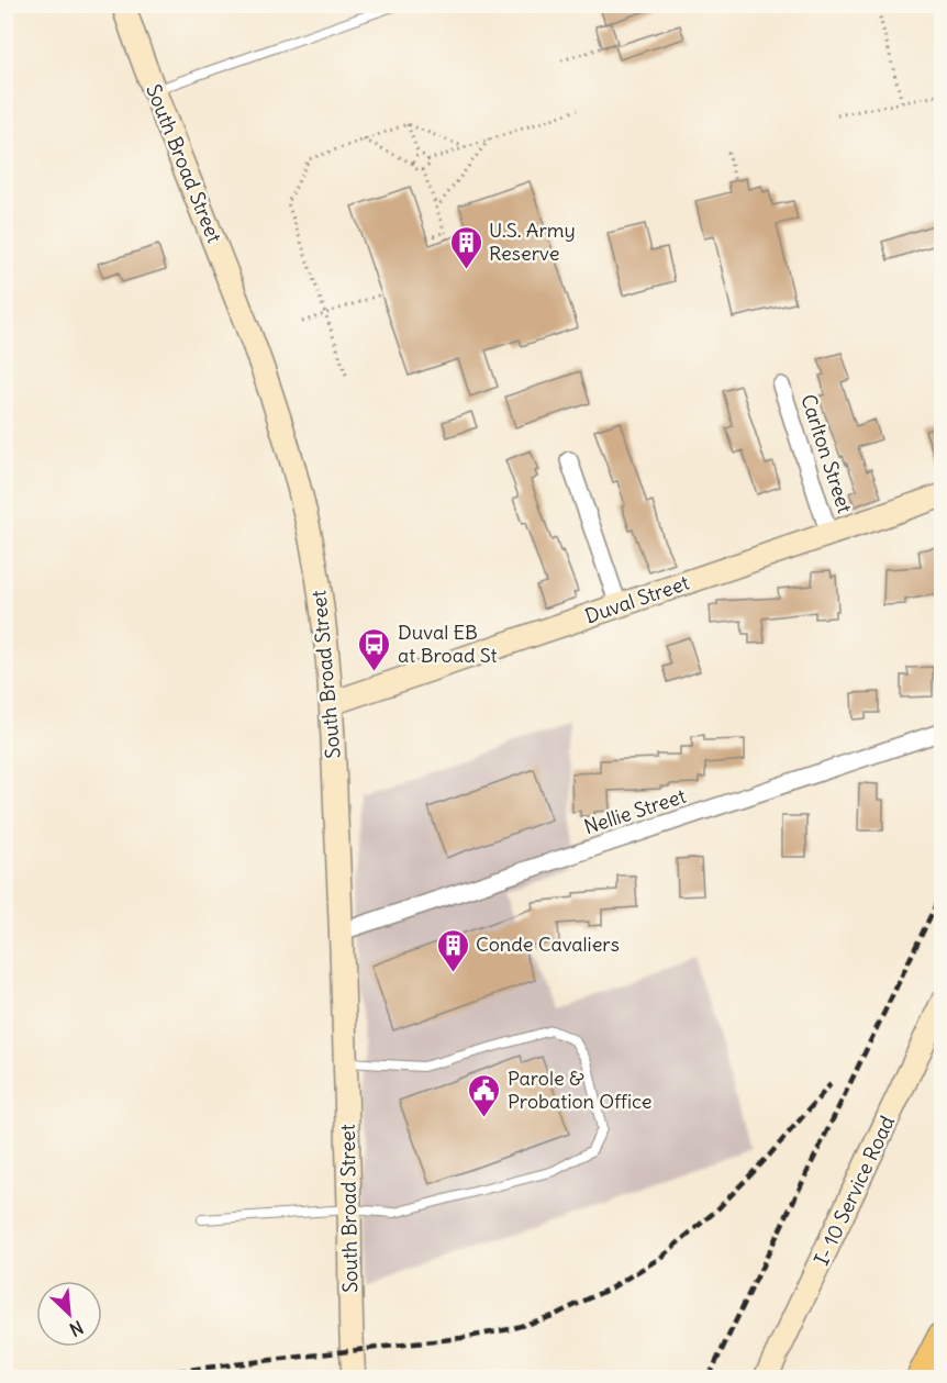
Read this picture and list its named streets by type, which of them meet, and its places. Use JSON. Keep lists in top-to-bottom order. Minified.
{"streets":{"street":["South Broad Street","Carlton Street","Duval Street","Nellie Street","I- 10 Service Road"]},"crossings":[["South Broad Street","Duval Street"],["South Broad Street","Nellie Street"],["Carlton Street","Duval Street"]],"places":{"building":["U.S. Army Reserve","Conde Cavaliers"],"bus stop":["Duval EB at Broad St"],"public building":["Parole & Probation Office"]},"north":"bottom right"}
